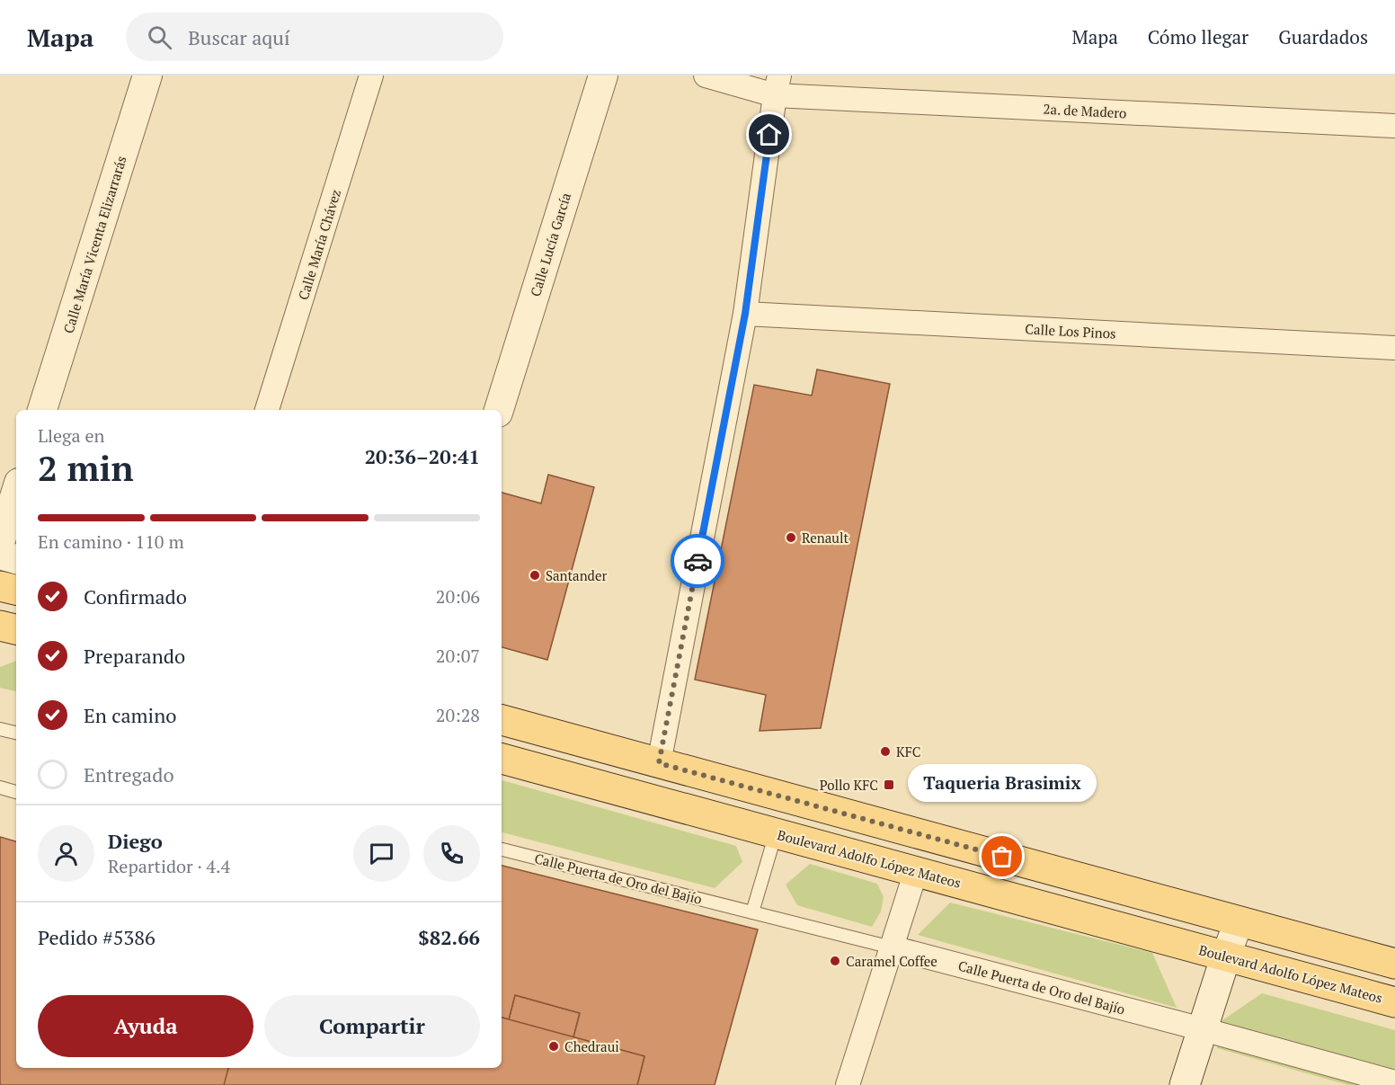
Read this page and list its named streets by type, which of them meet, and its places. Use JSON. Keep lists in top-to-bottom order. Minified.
{"streets":{"main road":["Boulevard Adolfo López Mateos"],"street":["2a. de Madero","Calle María Vicenta Elizarrarás","Calle María Chávez","Calle Lucía García","Calle Los Pinos","Calle Puerta de Oro del Bajío"]},"places":{"other":["Renault","Santander","KFC","Taqueria Brasimix","Caramel Coffee","Chedraui"],"transit":["Pollo KFC"]},"page":{"header":"Mapa","search":"Buscar aquí","nav":["Mapa","Cómo llegar","Guardados"],"heading":["2 min","Llega en","20:36–20:41"],"panel":["Diego","Repartidor · 4.4","Pedido #5386","$82.66"],"bar":"En camino · 110 m","list":[["Confirmado","20:06"],["Preparando","20:07"],["En camino","20:28"],"Entregado"],"bubble":"Taqueria Brasimix","buttons":["Ayuda","Compartir"]}}
